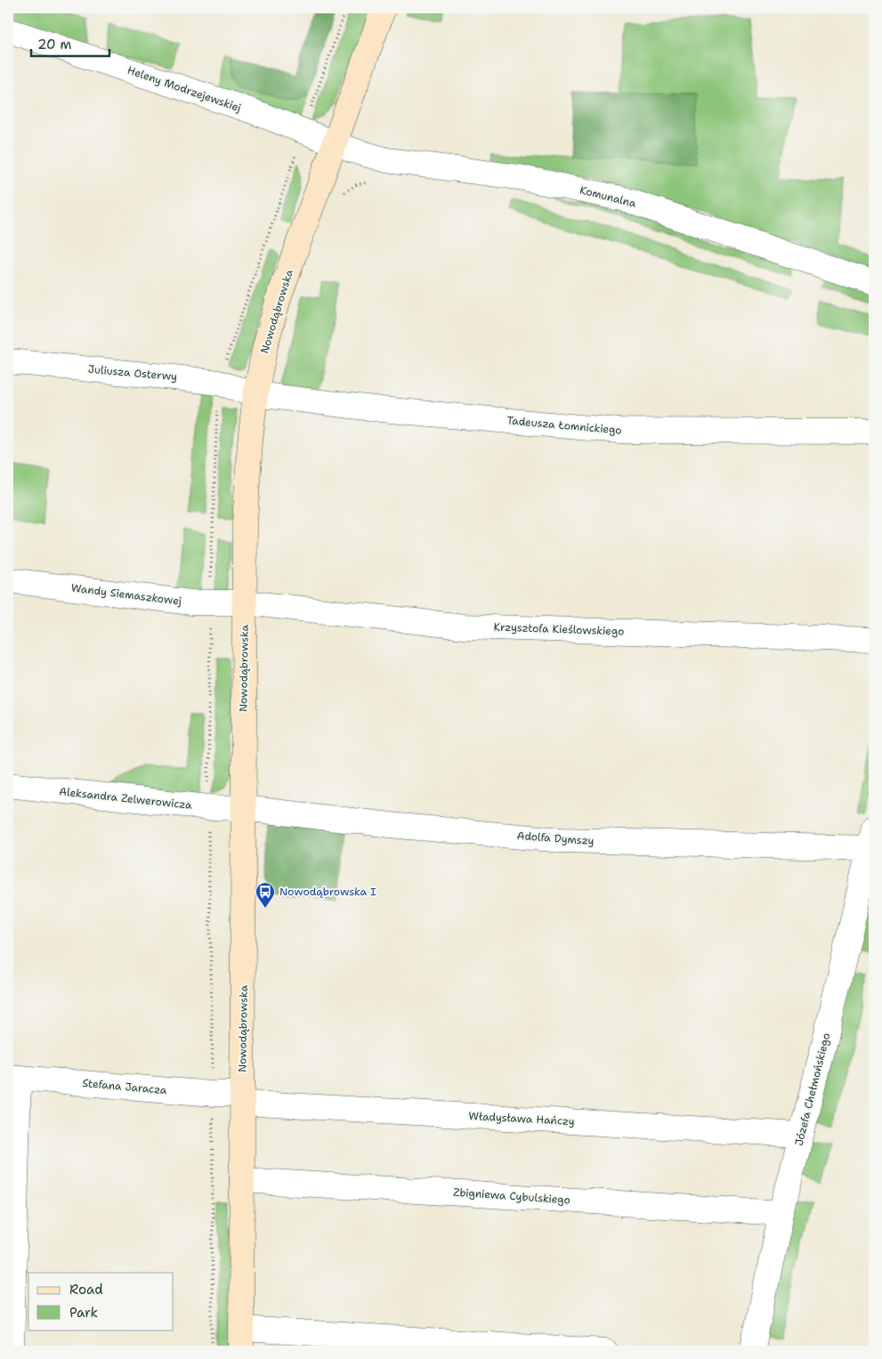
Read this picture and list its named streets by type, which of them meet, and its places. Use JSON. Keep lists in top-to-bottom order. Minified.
{"streets":{"street":["Heleny Modrzejewskiej","Komunalna","Nowodąbrowska","Juliusza Osterwy","Tadeusza Łomnickiego","Wandy Siemaszkowej","Krzysztofa Kieślowskiego","Aleksandra Zelwerowicza","Adolfa Dymszy","Stefana Jaracza","Józefa Chełmońskiego","Władysława Hańczy","Zbigniewa Cybulskiego"]},"crossings":[["Heleny Modrzejewskiej","Komunalna"],["Heleny Modrzejewskiej","Nowodąbrowska"],["Komunalna","Nowodąbrowska"],["Nowodąbrowska","Juliusza Osterwy"],["Nowodąbrowska","Tadeusza Łomnickiego"],["Nowodąbrowska","Wandy Siemaszkowej"],["Nowodąbrowska","Krzysztofa Kieślowskiego"],["Nowodąbrowska","Aleksandra Zelwerowicza"],["Nowodąbrowska","Adolfa Dymszy"],["Nowodąbrowska","Stefana Jaracza"],["Nowodąbrowska","Władysława Hańczy"],["Nowodąbrowska","Zbigniewa Cybulskiego"],["Juliusza Osterwy","Tadeusza Łomnickiego"],["Wandy Siemaszkowej","Krzysztofa Kieślowskiego"],["Aleksandra Zelwerowicza","Adolfa Dymszy"],["Adolfa Dymszy","Józefa Chełmońskiego"],["Stefana Jaracza","Władysława Hańczy"],["Józefa Chełmońskiego","Władysława Hańczy"],["Józefa Chełmońskiego","Zbigniewa Cybulskiego"]],"places":{"bus stop":["Nowodąbrowska I"]},"legend":["Road","Park"],"scale_bar":"20 m"}
